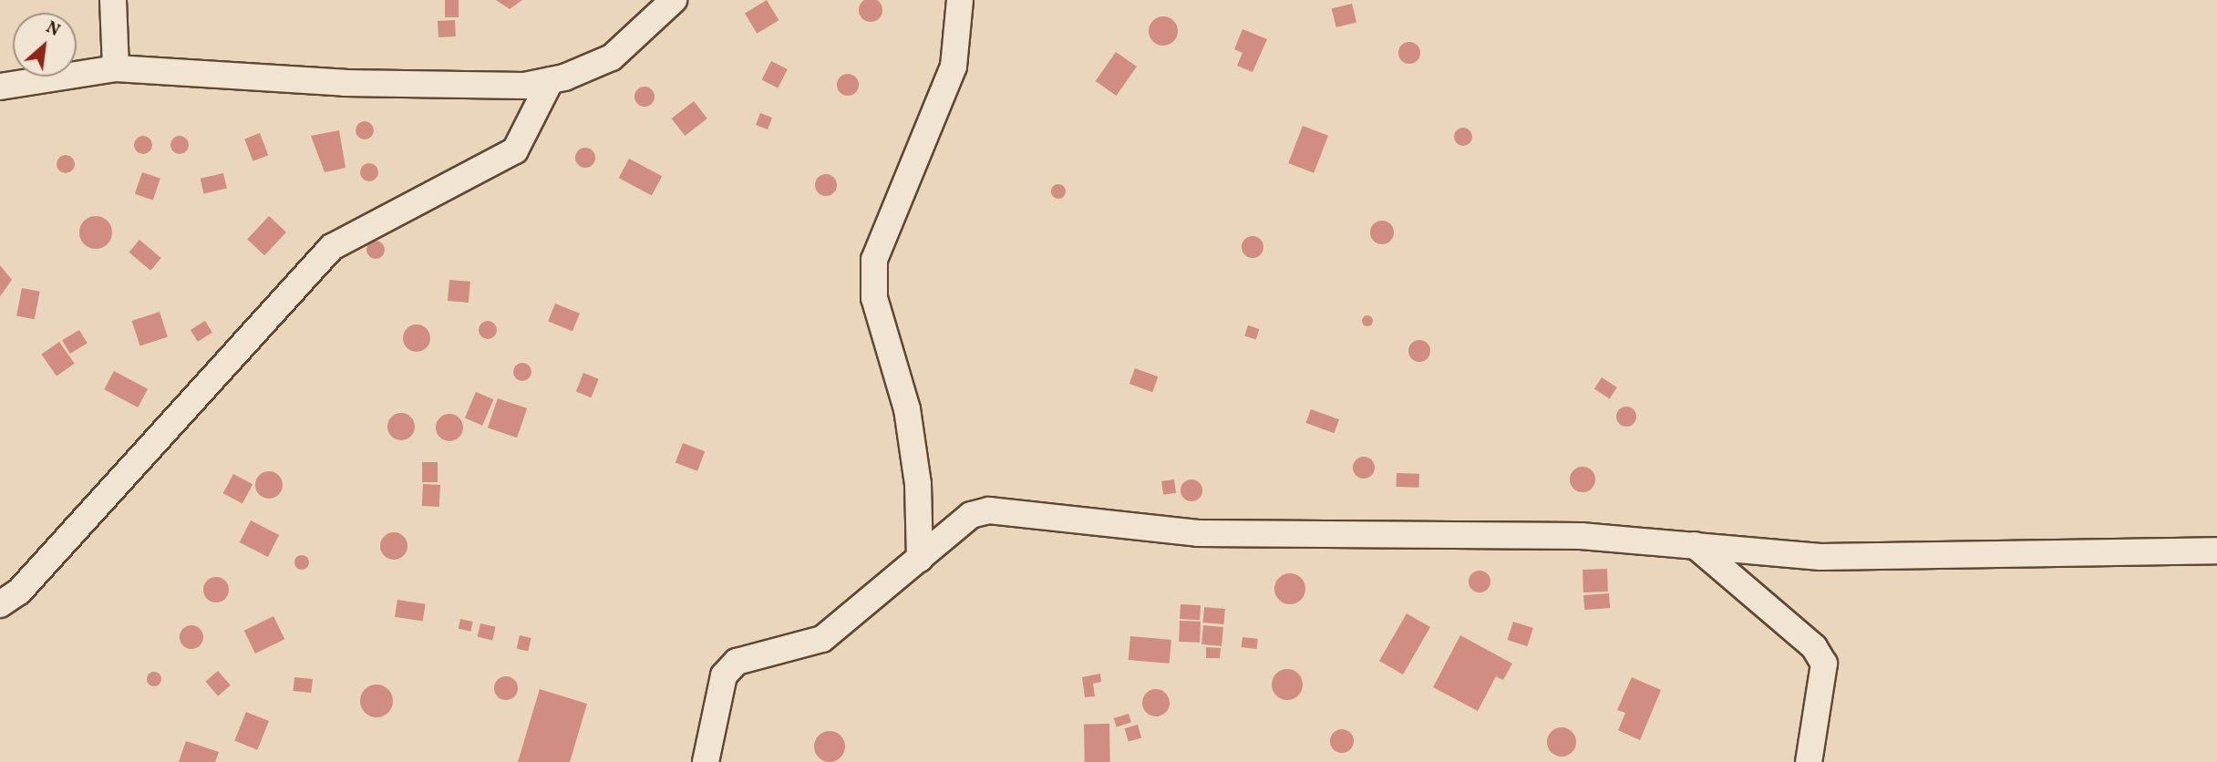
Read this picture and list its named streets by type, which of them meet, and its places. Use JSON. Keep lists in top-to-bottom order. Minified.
{"north":"top right"}
